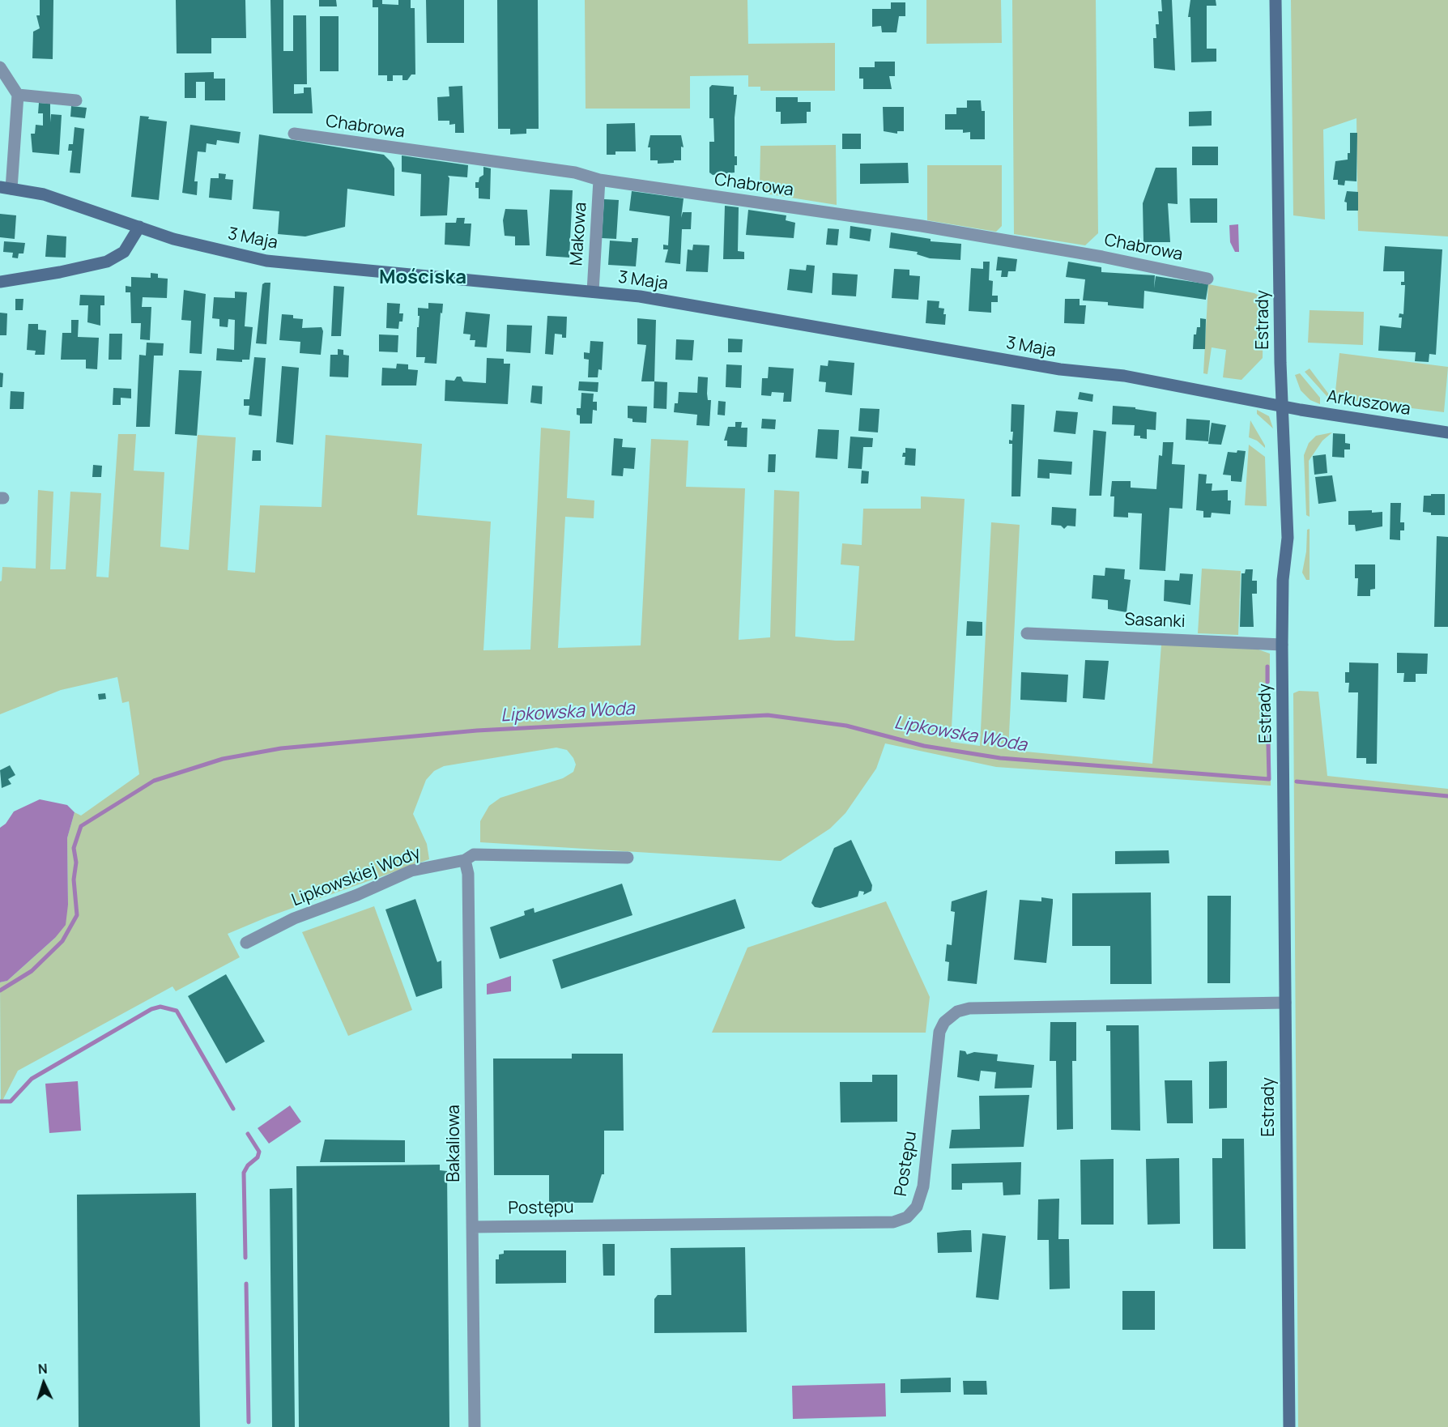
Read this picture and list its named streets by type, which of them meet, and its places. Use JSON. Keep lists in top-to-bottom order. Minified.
{"streets":{"main road":["3 Maja","Estrady","Arkuszowa"],"street":["Chabrowa","Makowa","Sasanki","Lipkowskiej Wody","Bakaliowa","Postępu"]},"crossings":[["Chabrowa","Makowa"],["Makowa","3 Maja"],["3 Maja","Estrady"],["3 Maja","Arkuszowa"],["Estrady","Arkuszowa"],["Estrady","Sasanki"],["Estrady","Postępu"],["Lipkowskiej Wody","Bakaliowa"],["Bakaliowa","Postępu"]],"districts":["Mościska"],"water":["Lipkowska Woda"],"north":"top"}
